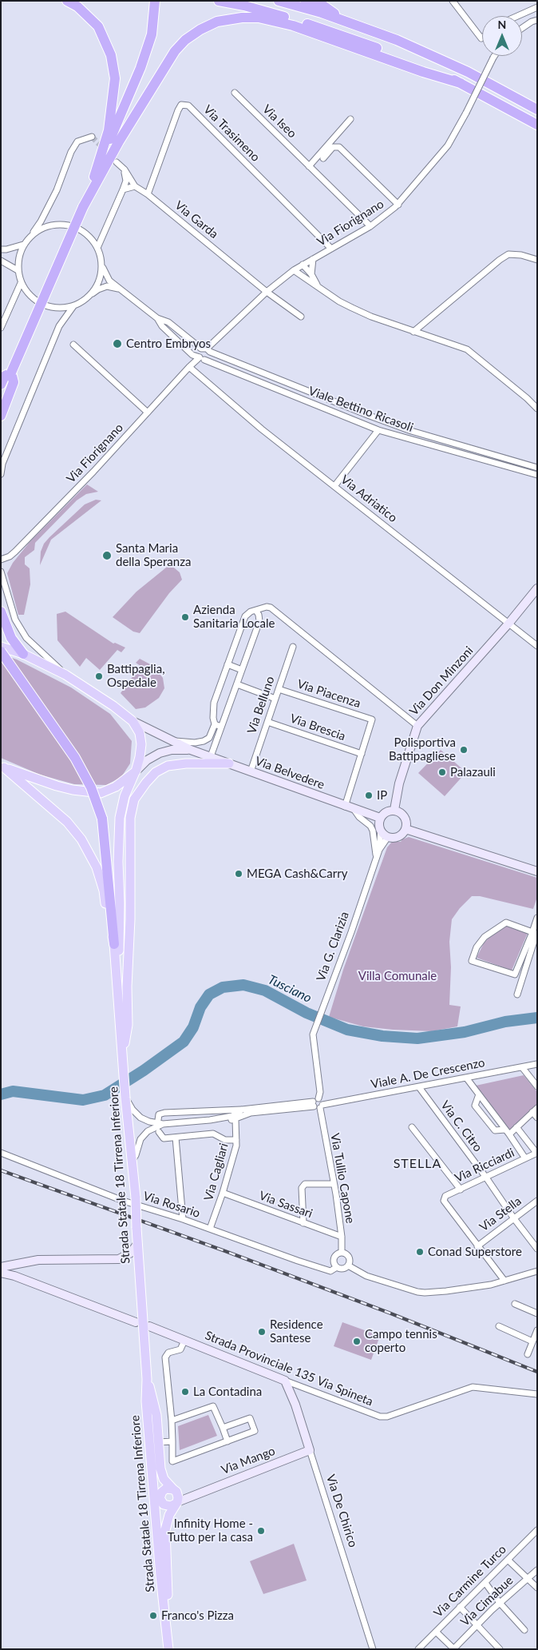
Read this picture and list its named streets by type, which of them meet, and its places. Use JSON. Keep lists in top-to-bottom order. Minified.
{"streets":{"main road":["Via Belvedere","Strada Statale 18 Tirrena Inferiore"],"street":["Via Iseo","Via Trasimeno","Via Garda","Via Fiorignano","Viale Bettino Ricasoli","Via Adriatico","Via Don Minzoni","Via Piacenza","Via Belluno","Via Brescia","Via G. Clarizia","Viale A. De Crescenzo","Via C. Citro","Via Ricciardi","Via Cagliari","Via Tullio Capone","Via Rosario","Via Sassari","Via Stella","Strada Provinciale 135 Via Spineta","Via Mango","Via De Chirico","Via Carmine Turco","Via Cimabue"]},"crossings":[["Via Iseo","Via Fiorignano"],["Via Trasimeno","Via Garda"],["Via Trasimeno","Via Fiorignano"],["Via Garda","Via Fiorignano"],["Via Fiorignano","Viale Bettino Ricasoli"],["Via Fiorignano","Via Adriatico"],["Via Adriatico","Via Don Minzoni"],["Via Don Minzoni","Via Belvedere"],["Via Don Minzoni","Via G. Clarizia"],["Via Piacenza","Via Belluno"],["Via Piacenza","Via Brescia"],["Via Belluno","Via Brescia"],["Via Belluno","Via Belvedere"],["Via Belvedere","Via G. Clarizia"],["Via Belvedere","Strada Statale 18 Tirrena Inferiore"],["Viale A. De Crescenzo","Via C. Citro"],["Viale A. De Crescenzo","Via Tullio Capone"],["Via C. Citro","Via Ricciardi"],["Via C. Citro","Via Stella"],["Via Ricciardi","Via Stella"],["Via Cagliari","Via Rosario"],["Via Cagliari","Via Sassari"],["Strada Statale 18 Tirrena Inferiore","Via Mango"],["Via Tullio Capone","Via Rosario"],["Via Tullio Capone","Via Sassari"],["Strada Provinciale 135 Via Spineta","Via De Chirico"],["Via Mango","Via De Chirico"]],"districts":["STELLA"],"water":["Tusciano"],"parks":["Villa Comunale"],"places":["Centro Embryos","Santa Maria della Speranza","Azienda Sanitaria Locale","Battipaglia, Ospedale","Polisportiva Battipagliese","Palazauli","IP","MEGA Cash&Carry","Conad Superstore","Residence Santese","Campo tennis coperto","La Contadina","Infinity Home - Tutto per la casa","Franco's Pizza"],"north":"top"}
